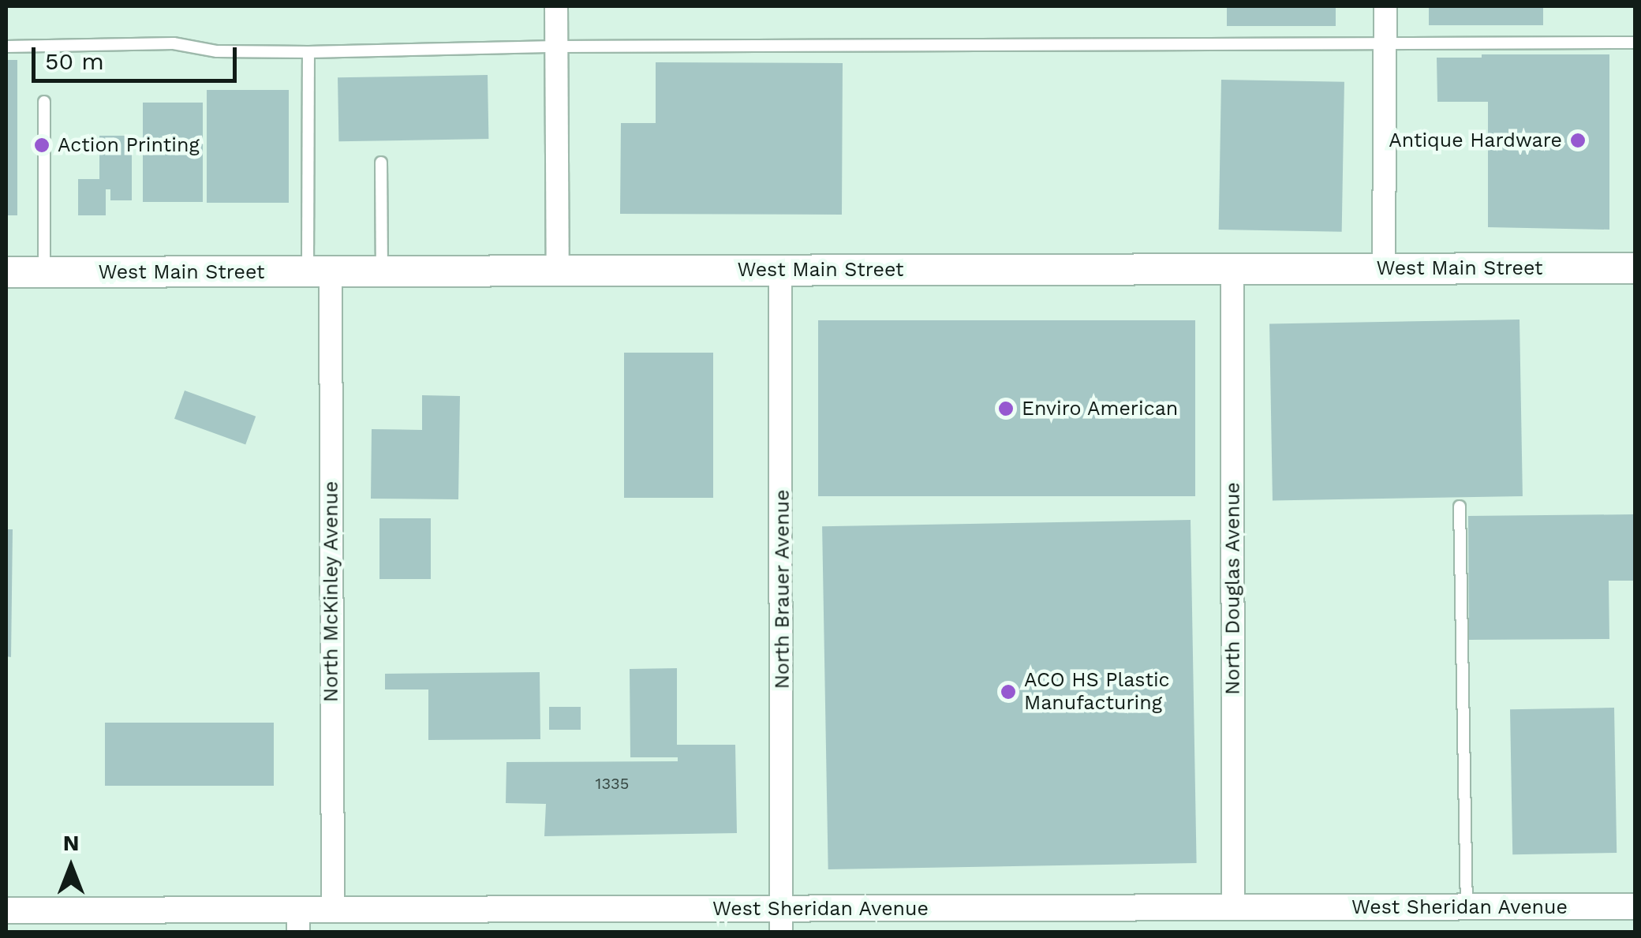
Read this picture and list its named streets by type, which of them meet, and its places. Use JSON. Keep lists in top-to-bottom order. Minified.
{"streets":{"main road":["West Main Street"],"street":["North Douglas Avenue","North Brauer Avenue","North McKinley Avenue","West Sheridan Avenue"]},"crossings":[["West Main Street","North Douglas Avenue"],["West Main Street","North Brauer Avenue"],["West Main Street","North McKinley Avenue"],["North Douglas Avenue","West Sheridan Avenue"],["North Brauer Avenue","West Sheridan Avenue"],["North McKinley Avenue","West Sheridan Avenue"]],"places":["Antique Hardware","Action Printing","Enviro American","ACO HS Plastic Manufacturing"],"house_numbers":["1335"],"scale_bar":"50 m","north":"top"}
